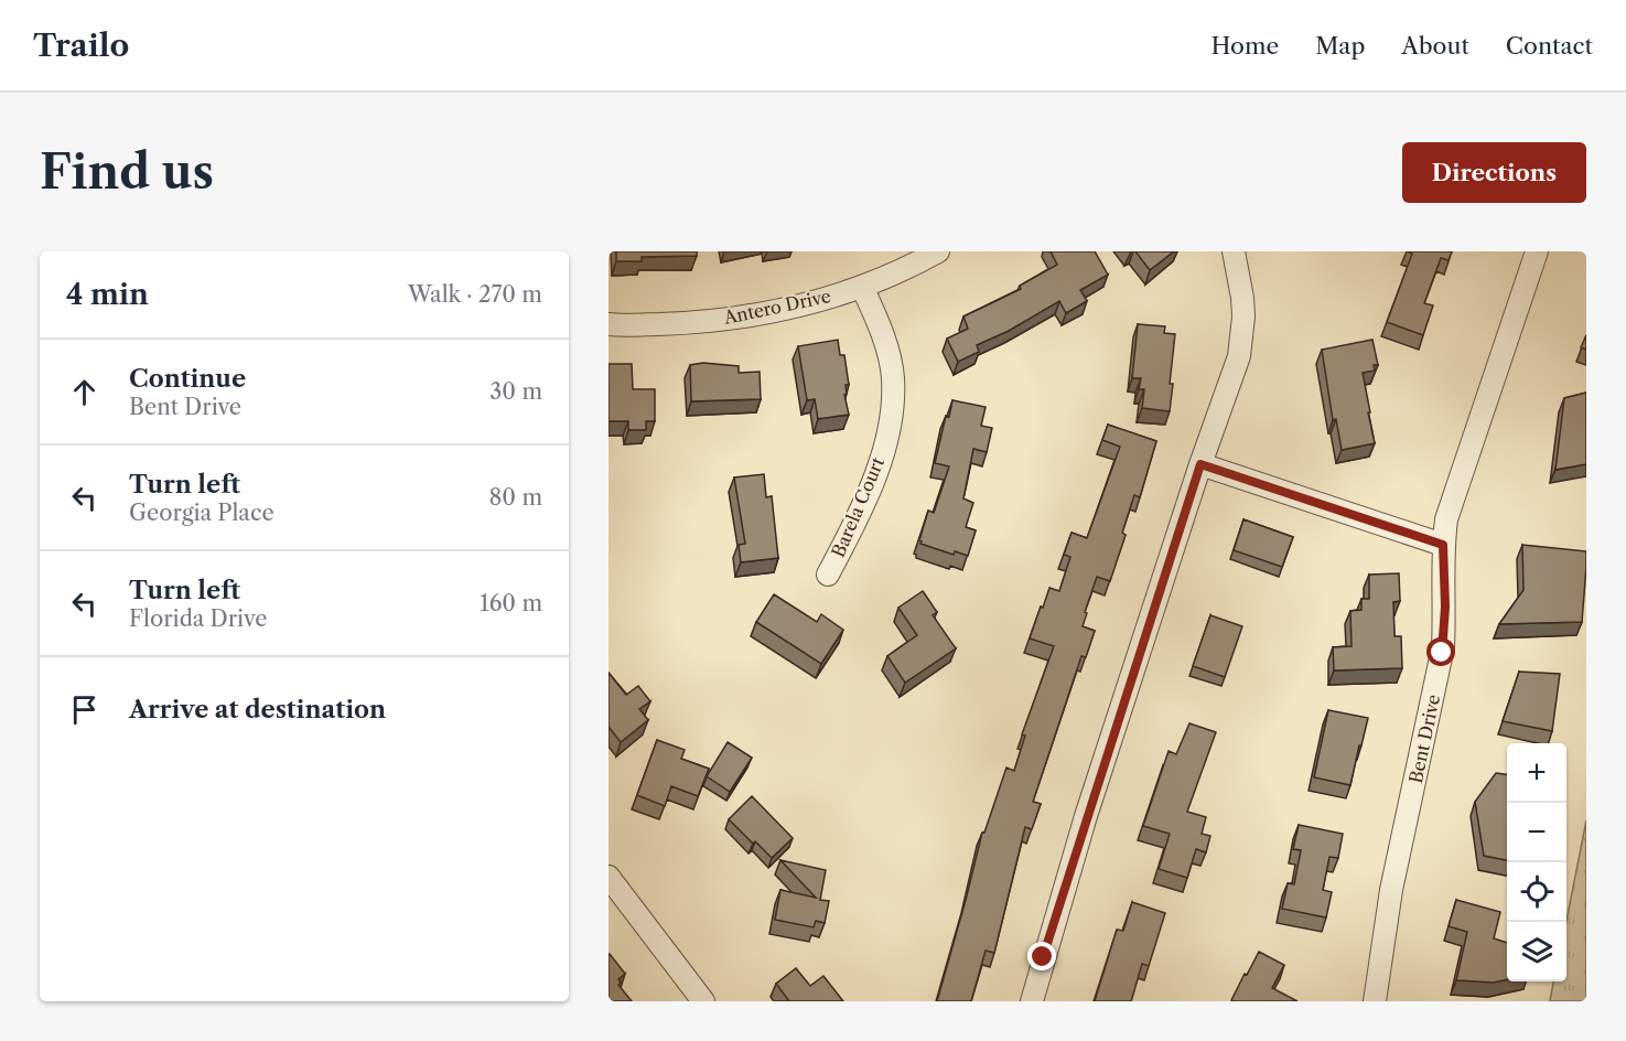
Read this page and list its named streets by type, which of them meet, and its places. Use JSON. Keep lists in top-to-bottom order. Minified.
{"streets":{"street":["Antero Drive","Barela Court","Bent Drive"]},"crossings":[["Antero Drive","Barela Court"]],"page":{"header":"Trailo","nav":["Home","Map","About","Contact"],"buttons":"Directions","title":"Find us","heading":["4 min","Walk · 270 m"],"list":[["Continue","Bent Drive","30 m"],["Turn left","Georgia Place","80 m"],["Turn left","Florida Drive","160 m"],"Arrive at destination"],"map_buttons":["+","−"]}}
